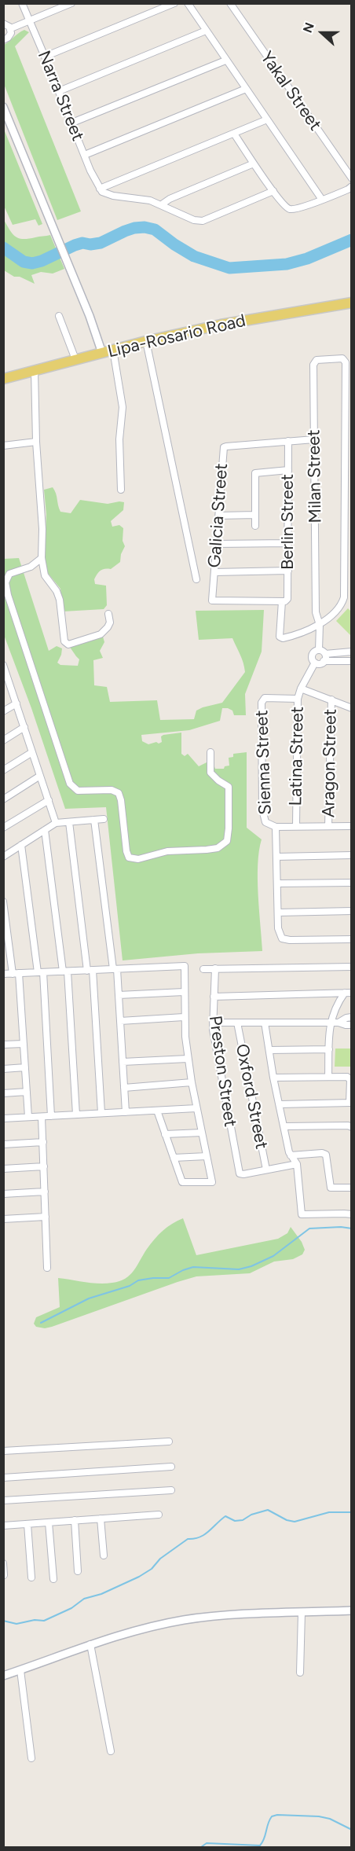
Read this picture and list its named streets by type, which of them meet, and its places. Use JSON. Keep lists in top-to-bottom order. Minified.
{"streets":{"main road":["Lipa-Rosario Road"],"street":["Yakal Street","Narra Street","Milan Street","Galicia Street","Berlin Street","Latina Street","Sienna Street","Aragon Street","Preston Street","Oxford Street"]},"crossings":[["Milan Street","Galicia Street"],["Milan Street","Berlin Street"],["Milan Street","Latina Street"],["Galicia Street","Berlin Street"],["Latina Street","Sienna Street"],["Preston Street","Oxford Street"]],"north":"left"}
